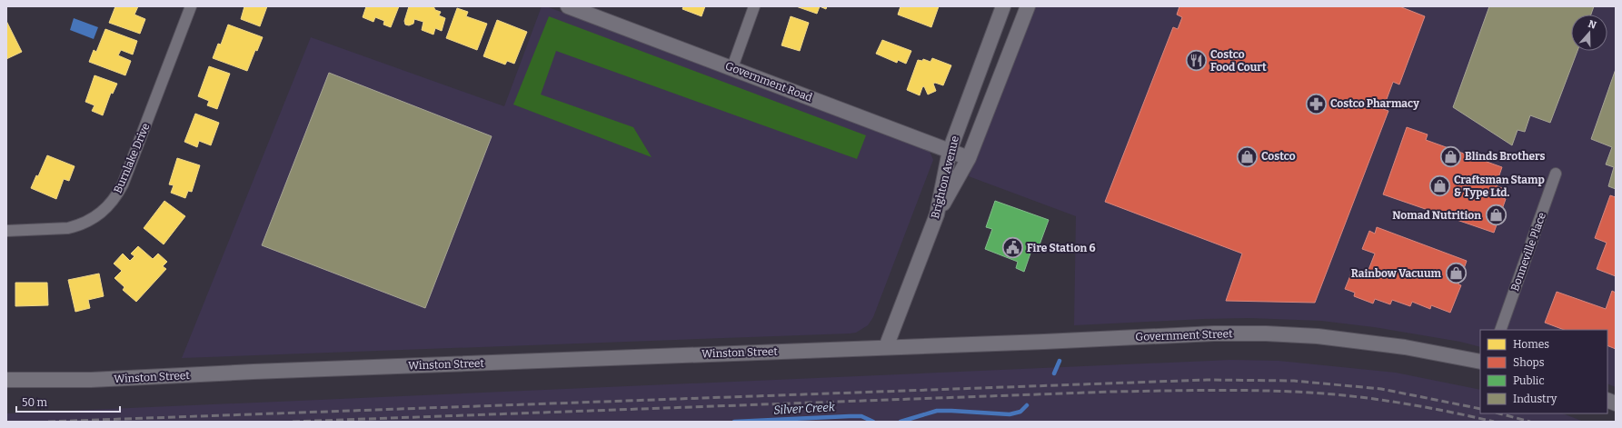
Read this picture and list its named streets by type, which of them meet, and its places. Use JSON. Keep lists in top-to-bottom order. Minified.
{"streets":{"street":["Government Road","Burnlake Drive","Brighton Avenue","Bonneville Place","Government Street","Winston Street"]},"crossings":[["Government Road","Brighton Avenue"],["Brighton Avenue","Government Street"],["Brighton Avenue","Winston Street"],["Government Street","Winston Street"]],"water":["Silver Creek"],"places":{"restaurant":["Costco Food Court"],"pharmacy":["Costco Pharmacy"],"shop":["Costco","Blinds Brothers","Craftsman Stamp & Type Ltd.","Nomad Nutrition","Rainbow Vacuum"],"public building":["Fire Station 6"]},"legend":["Homes","Shops","Public","Industry"],"scale_bar":"50 m","north":"top"}
